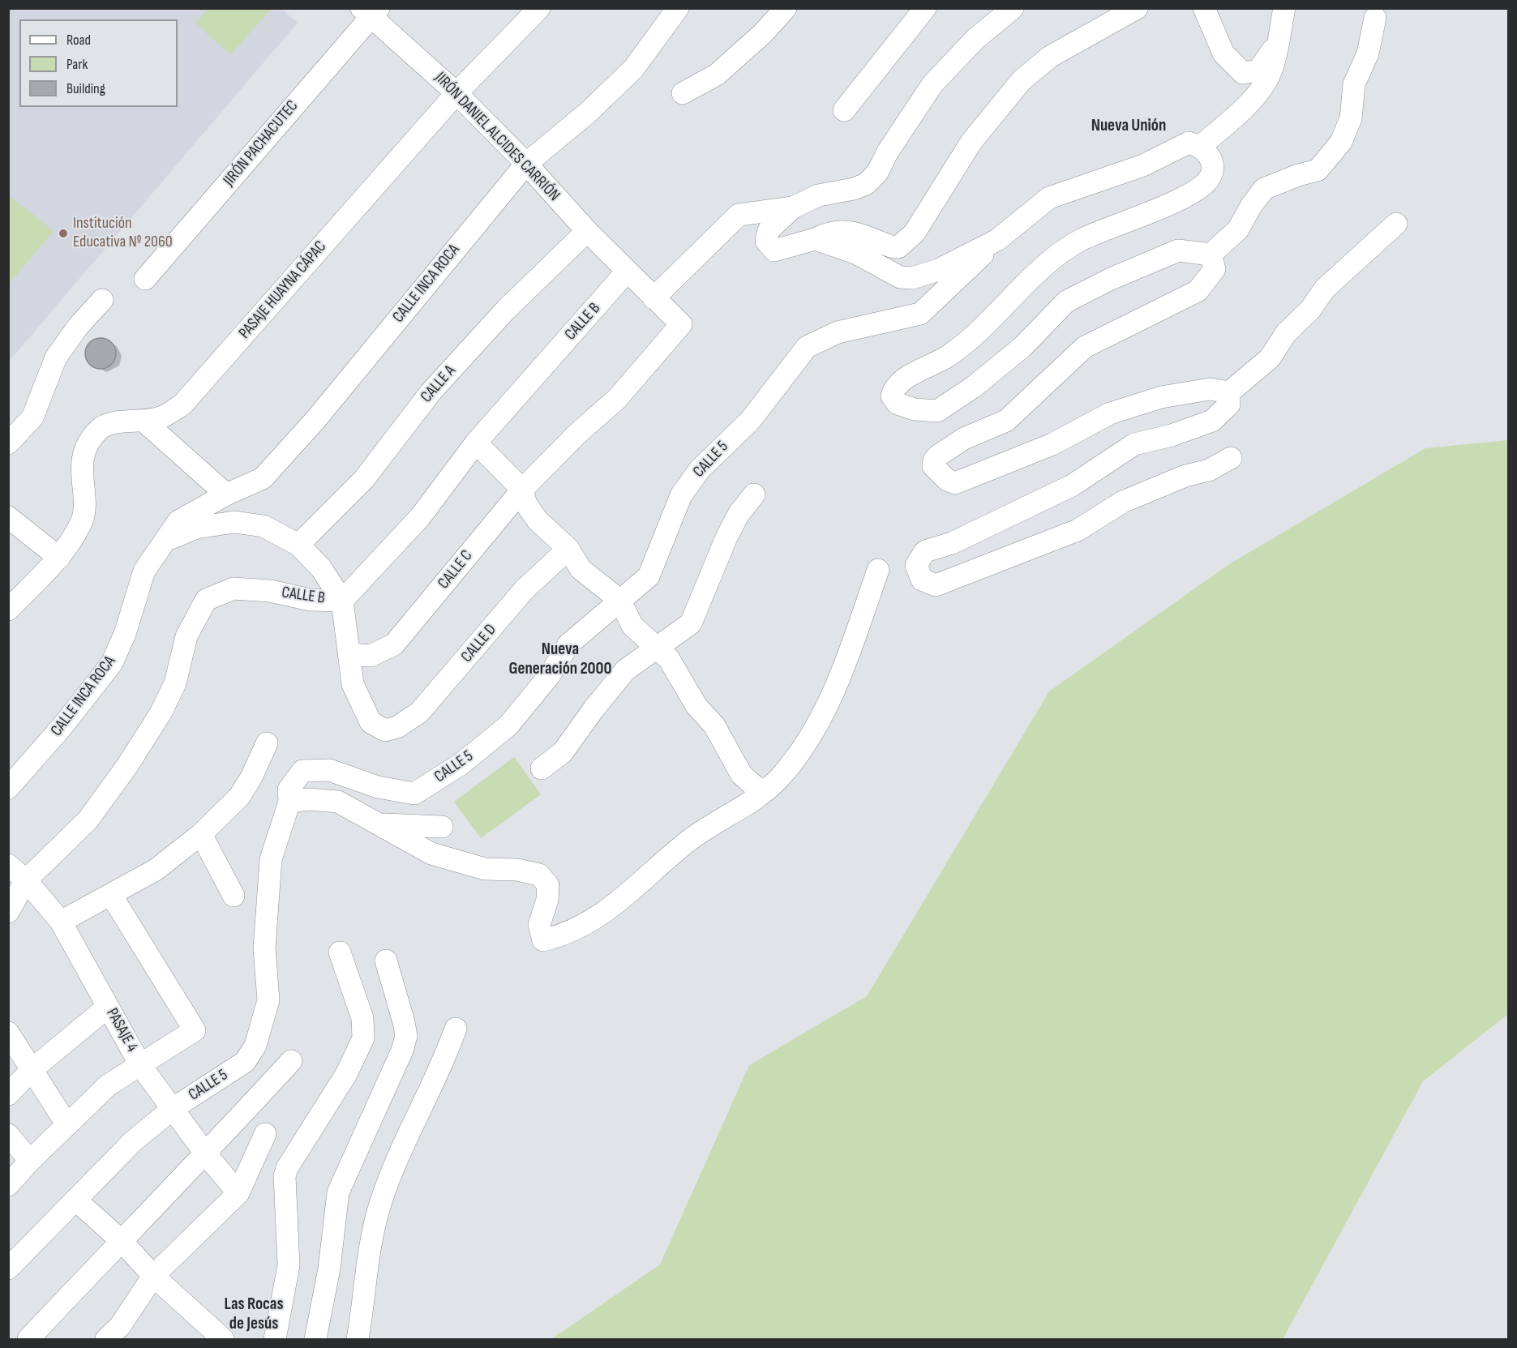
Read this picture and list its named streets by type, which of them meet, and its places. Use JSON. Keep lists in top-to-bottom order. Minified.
{"streets":{"street":["JIRÓN DANIEL ALCIDES CARRIÓN","JIRÓN PACHACUTEC","CALLE INCA ROCA","PASAJE HUAYNA CÁPAC","CALLE B","CALLE A","CALLE 5","CALLE C","CALLE D","PASAJE 4"]},"crossings":[["JIRÓN DANIEL ALCIDES CARRIÓN","JIRÓN PACHACUTEC"],["JIRÓN DANIEL ALCIDES CARRIÓN","CALLE INCA ROCA"],["JIRÓN DANIEL ALCIDES CARRIÓN","PASAJE HUAYNA CÁPAC"],["JIRÓN DANIEL ALCIDES CARRIÓN","CALLE B"],["JIRÓN DANIEL ALCIDES CARRIÓN","CALLE A"],["JIRÓN DANIEL ALCIDES CARRIÓN","CALLE C"],["CALLE B","PASAJE 4"],["CALLE 5","PASAJE 4"],["CALLE C","CALLE D"]],"districts":["Nueva Unión","Nueva Generación 2000","Las Rocas de Jesús"],"places":["Institución Educativa Nº 2060"],"legend":["Road","Park","Building"]}
